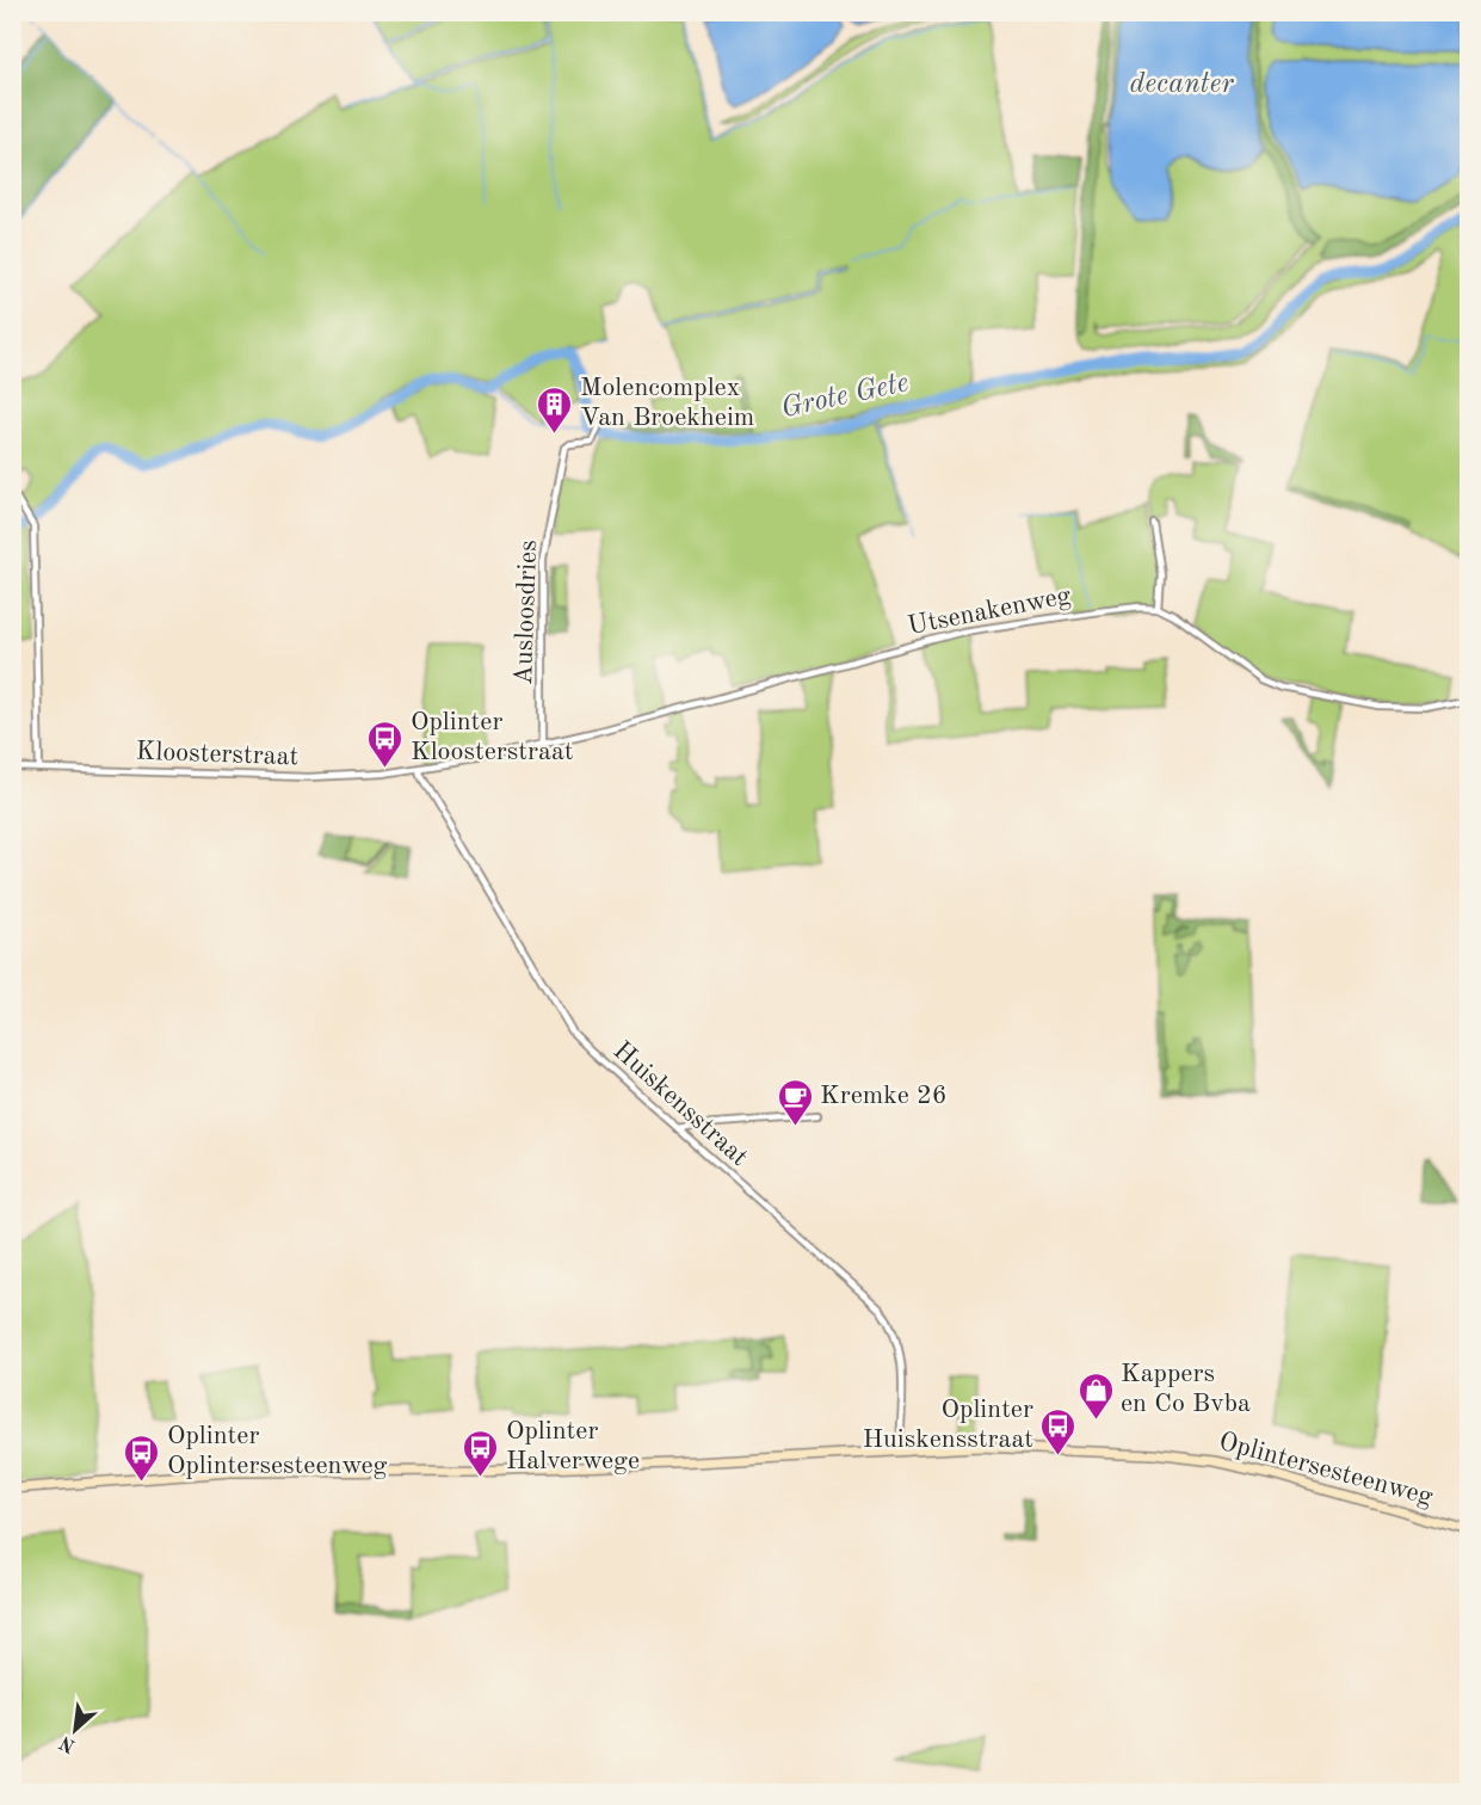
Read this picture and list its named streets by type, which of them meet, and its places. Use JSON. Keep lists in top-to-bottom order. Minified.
{"streets":{"street":["Utsenakenweg","Ausloosdries","Kloosterstraat","Huiskensstraat","Oplintersesteenweg"]},"crossings":[["Utsenakenweg","Ausloosdries"],["Utsenakenweg","Kloosterstraat"],["Utsenakenweg","Huiskensstraat"],["Kloosterstraat","Huiskensstraat"],["Huiskensstraat","Oplintersesteenweg"]],"water":["decanter","Grote Gete"],"places":{"building":["Molencomplex Van Broekheim"],"bus stop":["Oplinter Kloosterstraat","Oplinter Huiskensstraat","Oplinter Halverwege","Oplinter Oplintersesteenweg"],"cafe":["Kremke 26"],"shop":["Kappers en Co Bvba"]},"north":"bottom left"}
